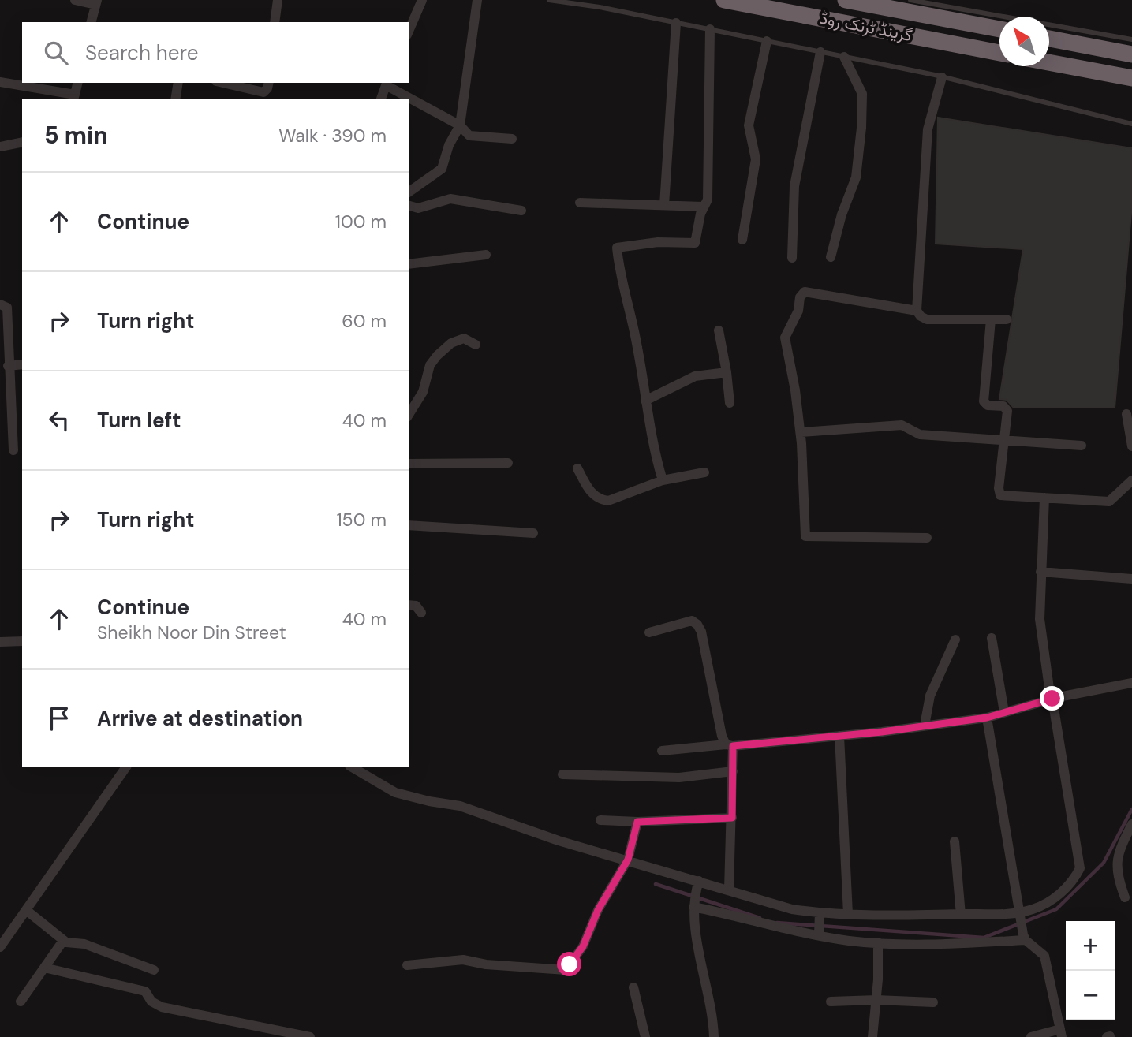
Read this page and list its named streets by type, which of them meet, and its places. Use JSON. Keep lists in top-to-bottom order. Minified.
{"streets":{"highway":["گرینڈ ٹرنک روڈ"]},"north":"top left","page":{"search":"Search here","heading":["5 min","Walk · 390 m"],"list":[["Continue","100 m"],["Turn right","60 m"],["Turn left","40 m"],["Turn right","150 m"],["Continue","Sheikh Noor Din Street","40 m"],"Arrive at destination"],"map_buttons":["+","−"]}}
